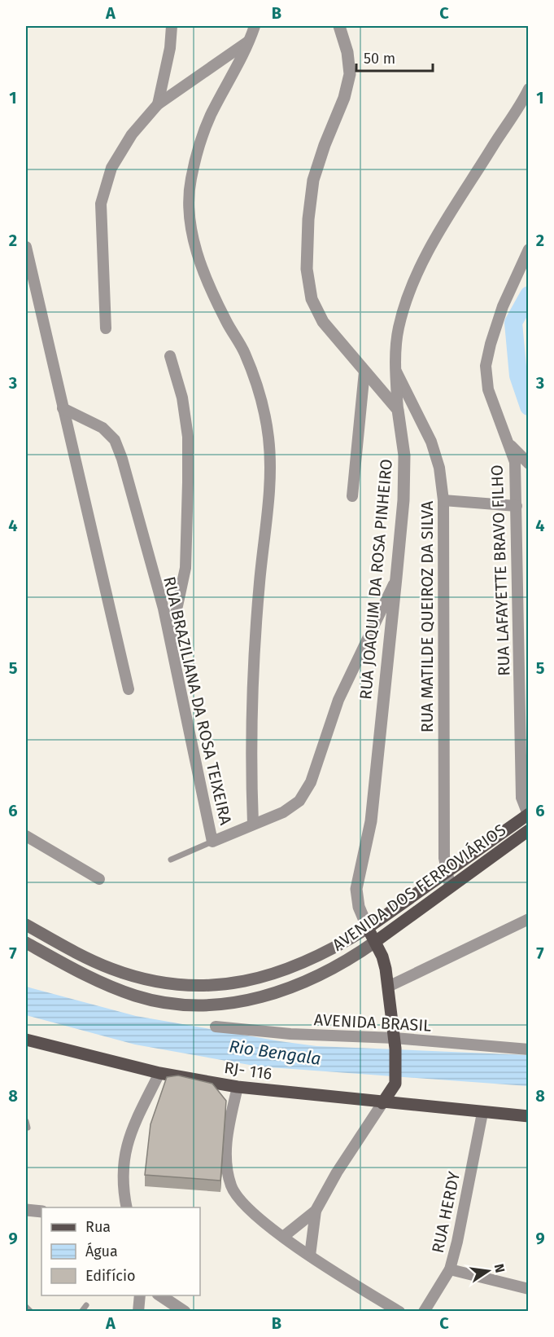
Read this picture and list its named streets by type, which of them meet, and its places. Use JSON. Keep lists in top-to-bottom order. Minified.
{"streets":{"main road":["AVENIDA DOS FERROVIÁRIOS","RJ- 116"],"street":["RUA LAFAYETTE BRAVO FILHO","RUA JOAQUIM DA ROSA PINHEIRO","RUA MATILDE QUEIROZ DA SILVA","RUA BRAZILIANA DA ROSA TEIXEIRA","AVENIDA BRASIL","RUA HERDY"]},"crossings":[["RUA JOAQUIM DA ROSA PINHEIRO","RUA MATILDE QUEIROZ DA SILVA"],["RUA JOAQUIM DA ROSA PINHEIRO","RUA BRAZILIANA DA ROSA TEIXEIRA"],["RUA MATILDE QUEIROZ DA SILVA","AVENIDA DOS FERROVIÁRIOS"],["RJ- 116","RUA HERDY"]],"water":["Rio Bengala"],"legend":["Rua","Água","Edifício"],"scale_bar":"50 m","north":"right","grid":{"columns":["A","B","C"],"rows":["1","2","3","4","5","6","7","8","9"]}}
